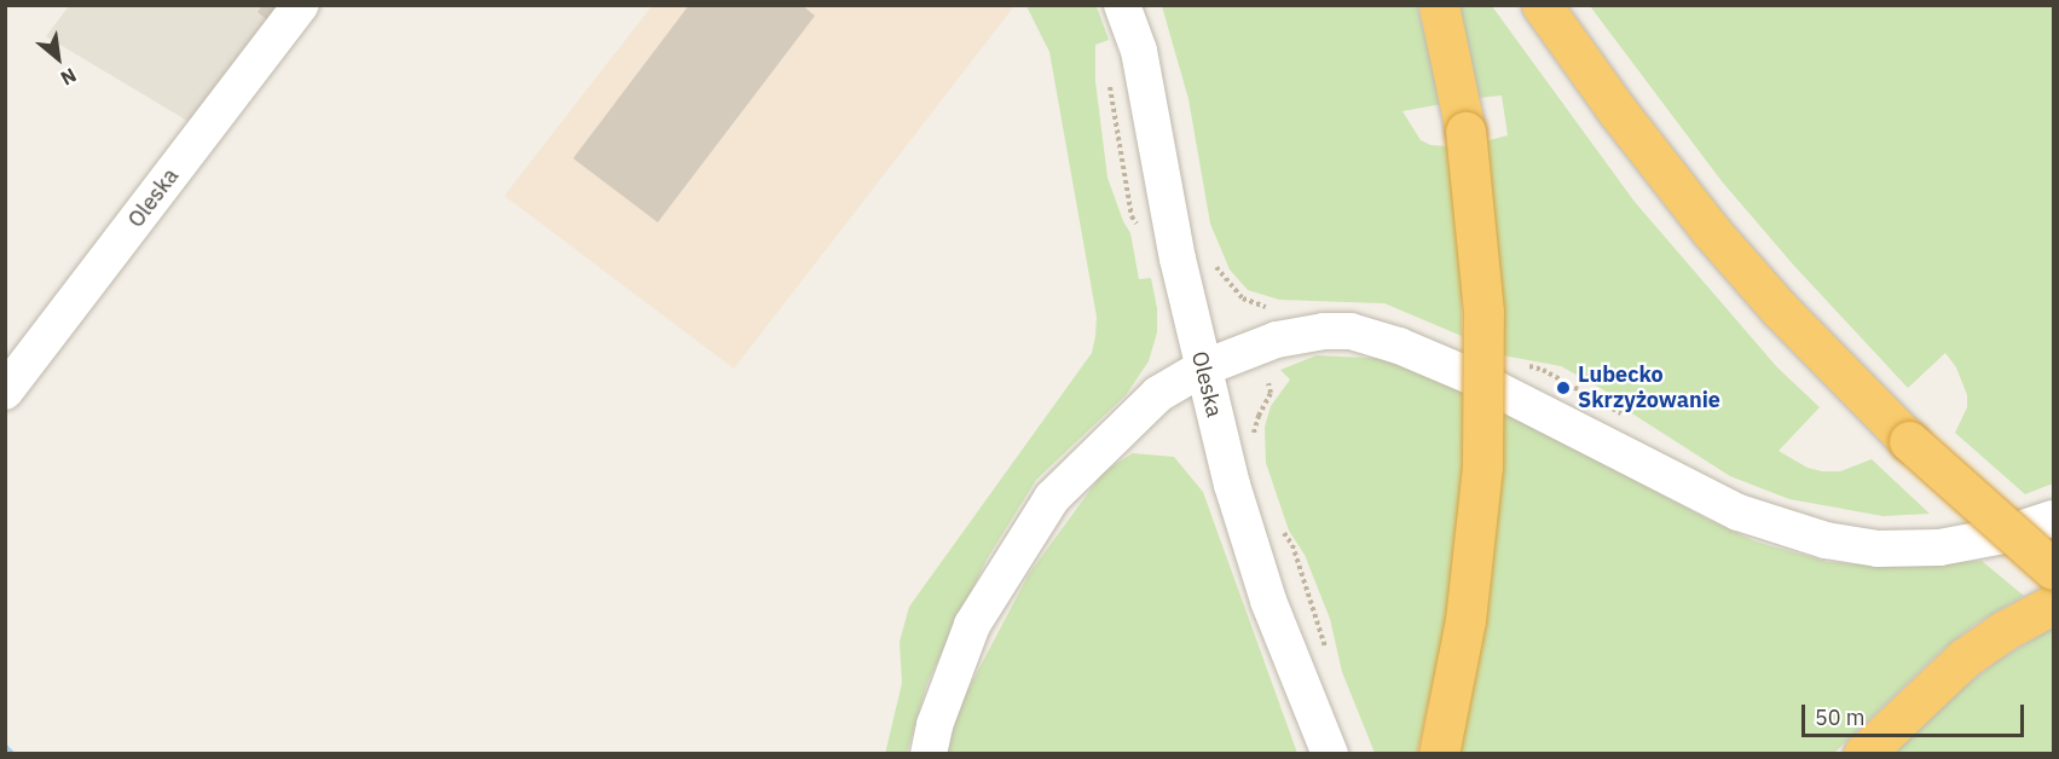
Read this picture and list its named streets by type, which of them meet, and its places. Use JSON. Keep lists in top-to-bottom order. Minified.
{"streets":{"street":["Oleska"]},"places":["Lubecko Skrzyżowanie"],"scale_bar":"50 m","north":"bottom right"}
